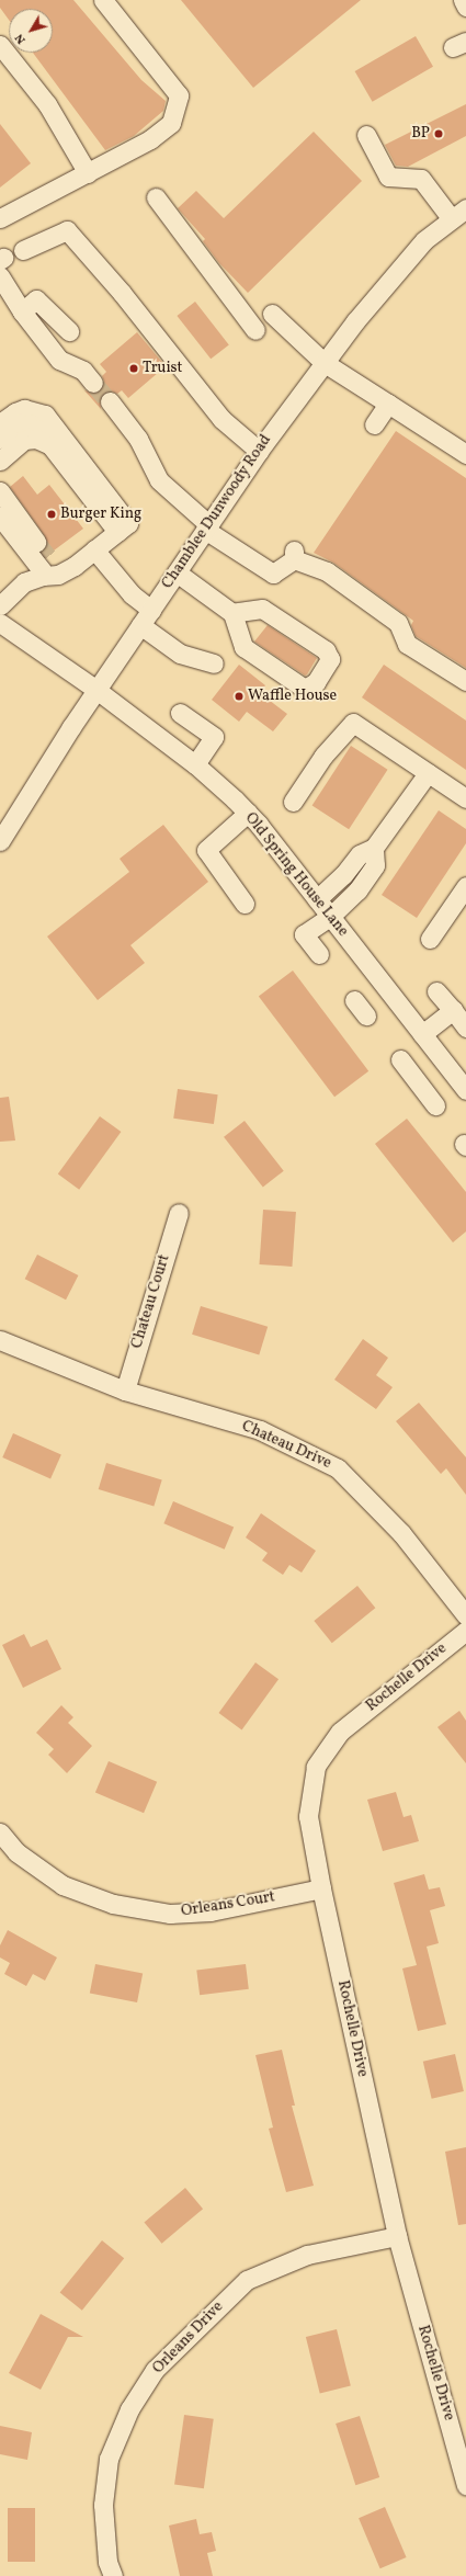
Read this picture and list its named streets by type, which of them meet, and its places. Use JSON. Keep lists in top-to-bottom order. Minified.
{"streets":{"street":["Chamblee Dunwoody Road","Old Spring House Lane","Chateau Court","Chateau Drive","Rochelle Drive","Orleans Court","Orleans Drive"]},"crossings":[["Chamblee Dunwoody Road","Old Spring House Lane"],["Chateau Court","Chateau Drive"],["Rochelle Drive","Orleans Court"],["Rochelle Drive","Orleans Drive"]],"places":["BP","Truist","Burger King","Waffle House"],"north":"bottom left"}
